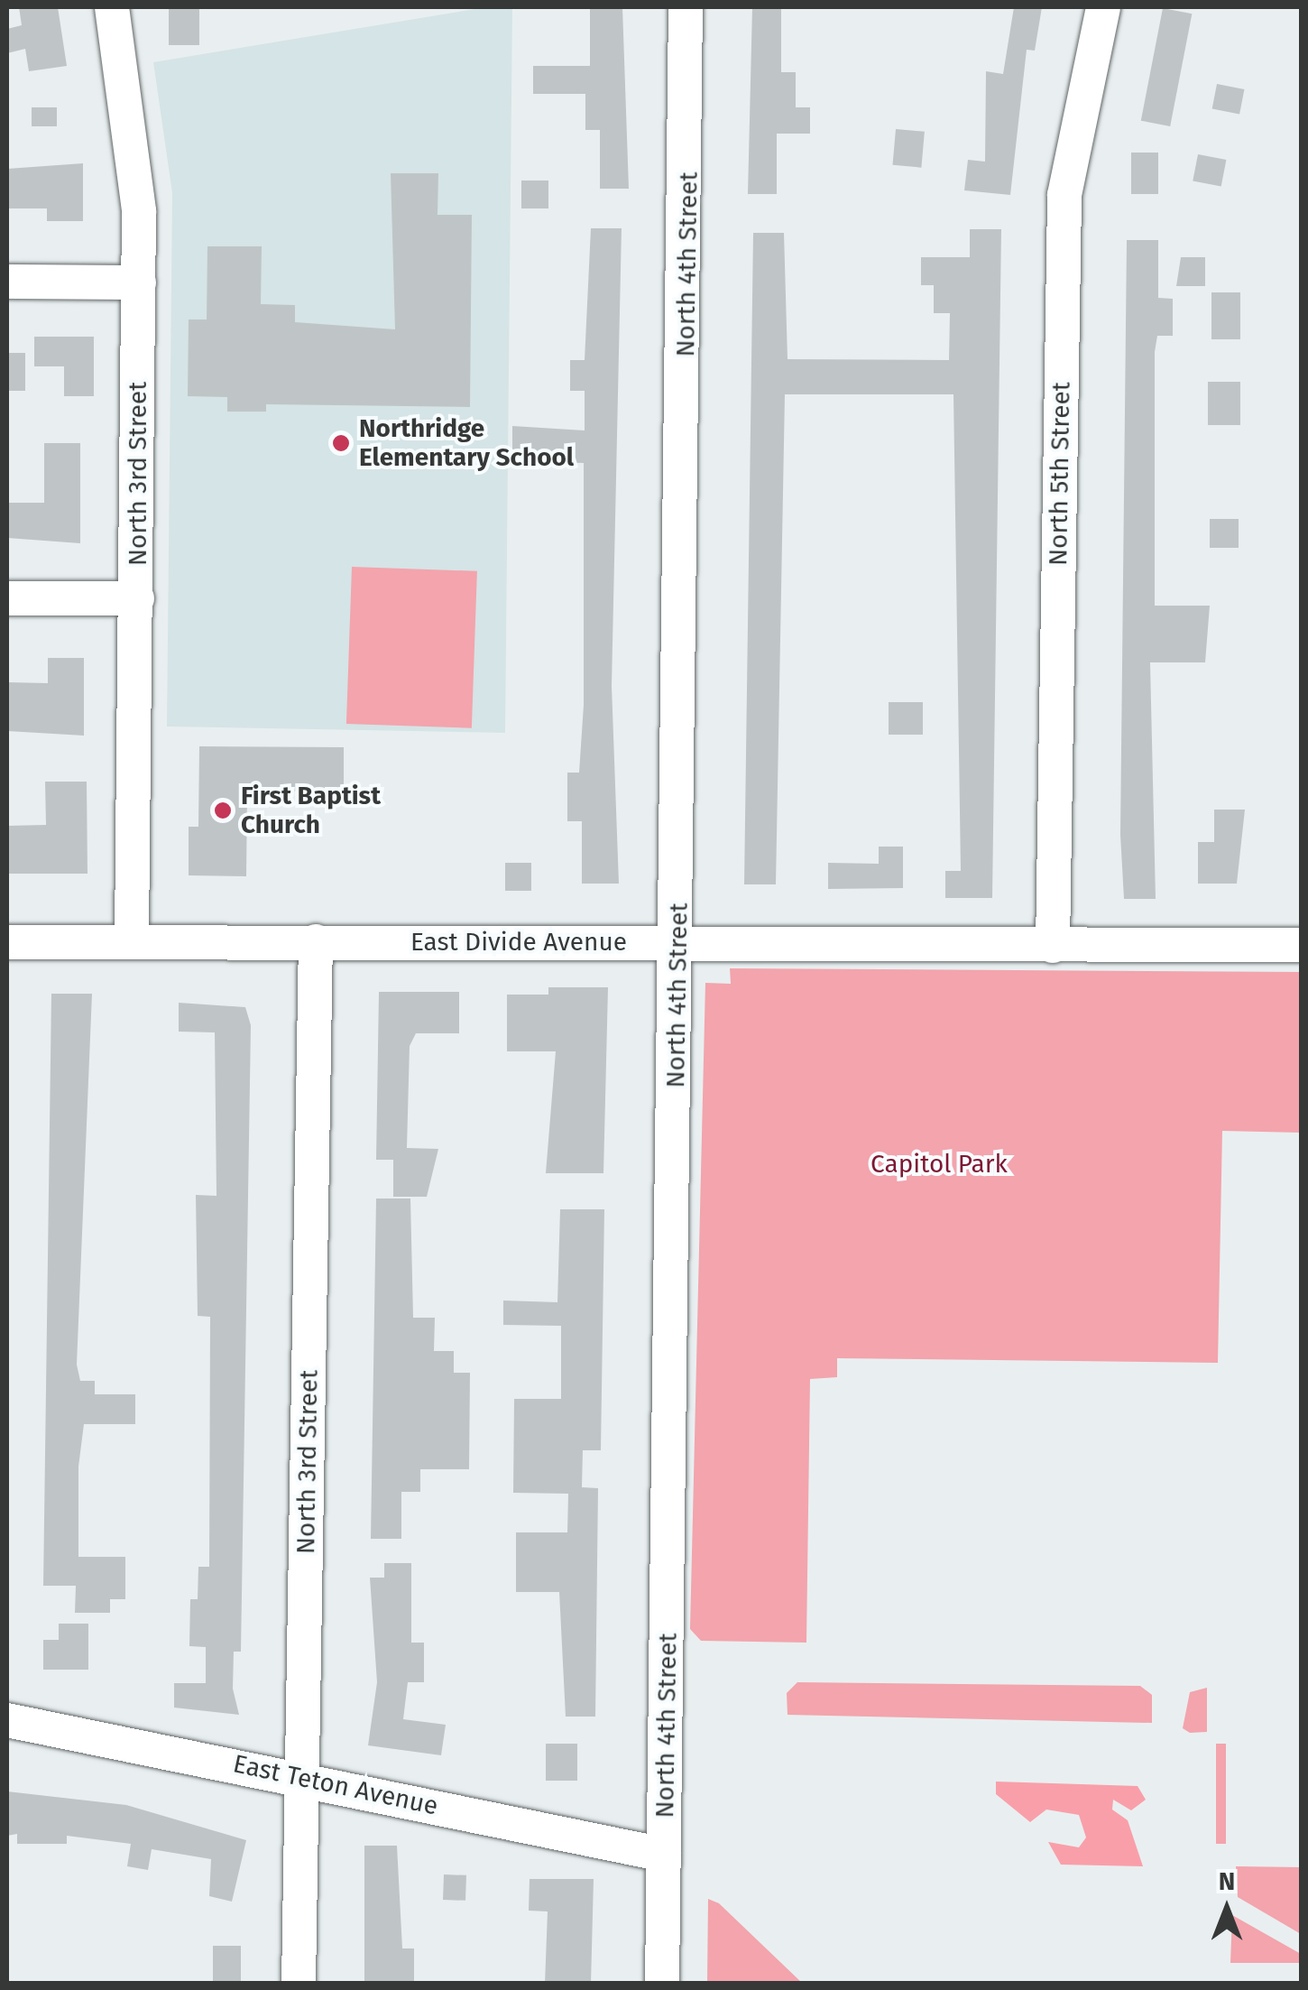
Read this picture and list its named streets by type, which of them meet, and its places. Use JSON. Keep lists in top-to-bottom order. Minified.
{"streets":{"street":["North 4th Street","North 3rd Street","North 5th Street","East Divide Avenue","East Teton Avenue"]},"crossings":[["North 4th Street","East Divide Avenue"],["North 4th Street","East Teton Avenue"],["North 3rd Street","East Divide Avenue"],["North 3rd Street","East Teton Avenue"],["North 5th Street","East Divide Avenue"]],"parks":["Capitol Park"],"places":["Northridge Elementary School","First Baptist Church"],"north":"top"}
